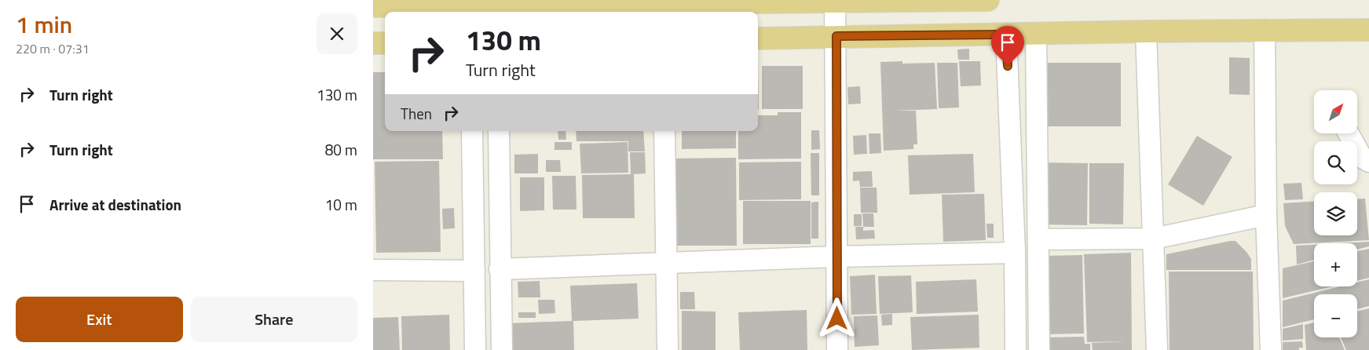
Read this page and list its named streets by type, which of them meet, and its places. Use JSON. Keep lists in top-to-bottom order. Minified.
{"north":"top right","page":{"heading":["1 min","220 m · 07:31"],"turn":["130 m","Turn right"],"list":[{"name":"Turn right","value":"130 m"},{"name":"Turn right","value":"80 m"},{"name":"Arrive at destination","value":"10 m"}],"map_buttons":["+","−"],"then":"Then","buttons":["Exit","Share"]}}
